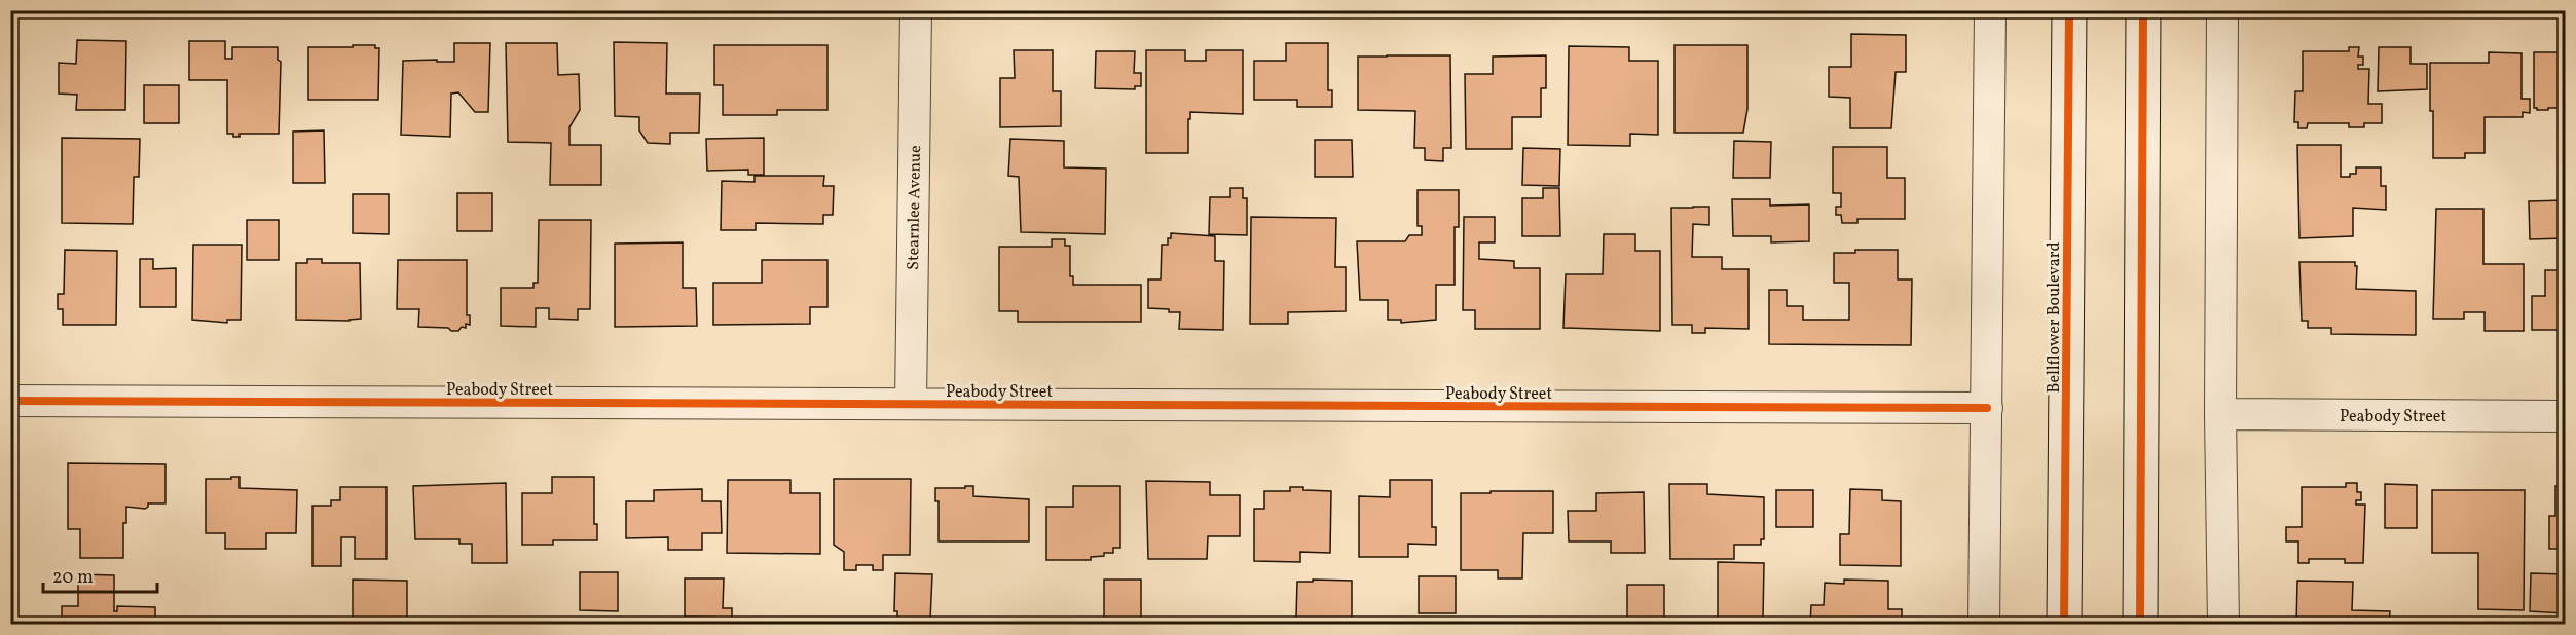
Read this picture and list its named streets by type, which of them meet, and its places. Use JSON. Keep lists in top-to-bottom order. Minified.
{"streets":{"main road":["Bellflower Boulevard"],"street":["Stearnlee Avenue","Peabody Street"]},"crossings":[["Stearnlee Avenue","Peabody Street"]],"scale_bar":"20 m"}
